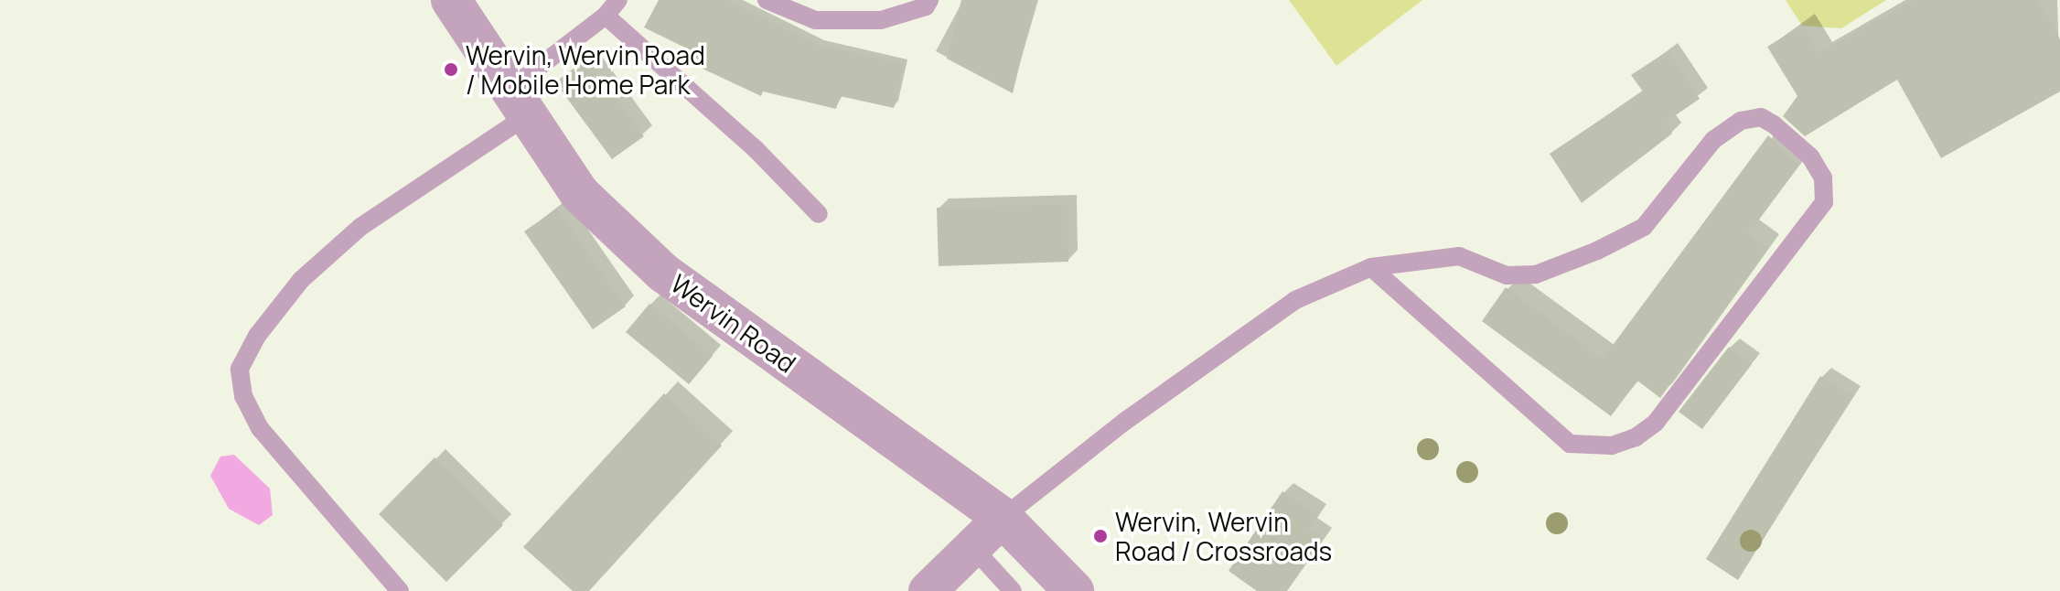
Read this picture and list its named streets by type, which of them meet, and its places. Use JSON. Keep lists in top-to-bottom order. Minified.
{"streets":{"street":["Wervin Road"]},"places":["Wervin, Wervin Road / Mobile Home Park","Wervin, Wervin Road / Crossroads"]}
